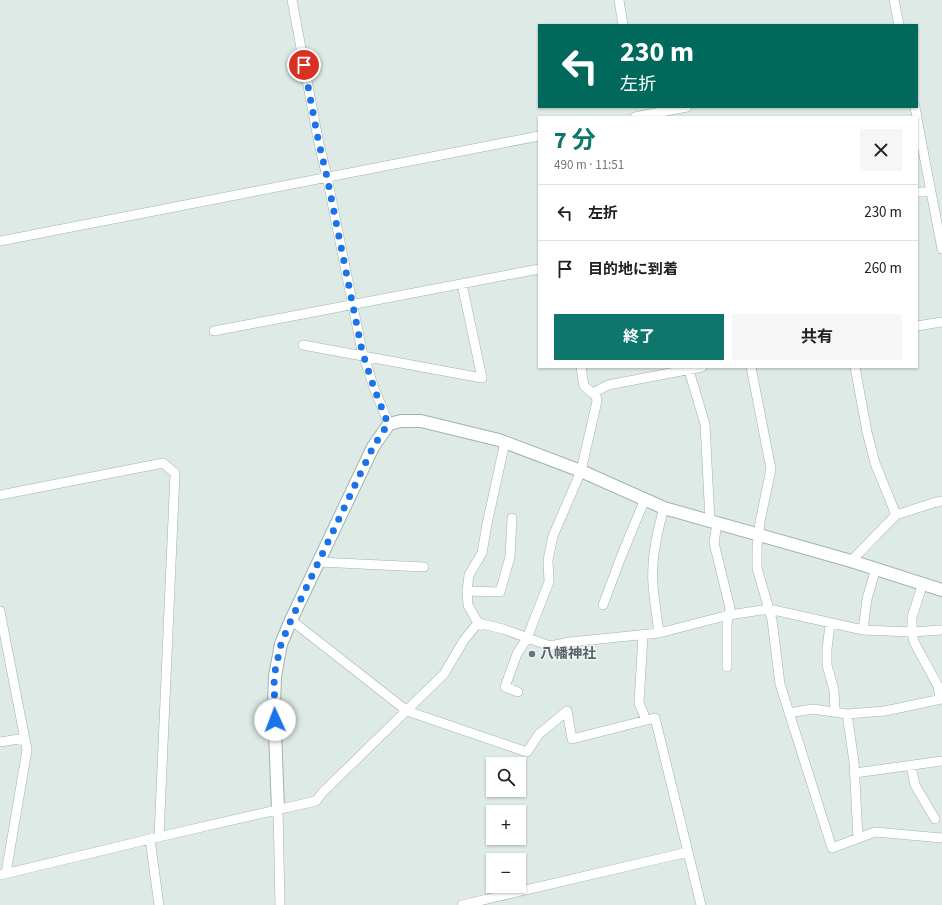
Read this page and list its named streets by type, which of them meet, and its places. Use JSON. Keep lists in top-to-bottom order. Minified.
{"places":["八幡神社"],"page":{"turn":["230 m","左折"],"heading":["7 分","490 m · 11:51"],"list":[{"name":"左折","value":"230 m"},{"name":"目的地に到着","value":"260 m"}],"buttons":["終了","共有"],"map_buttons":["+","−"]}}
